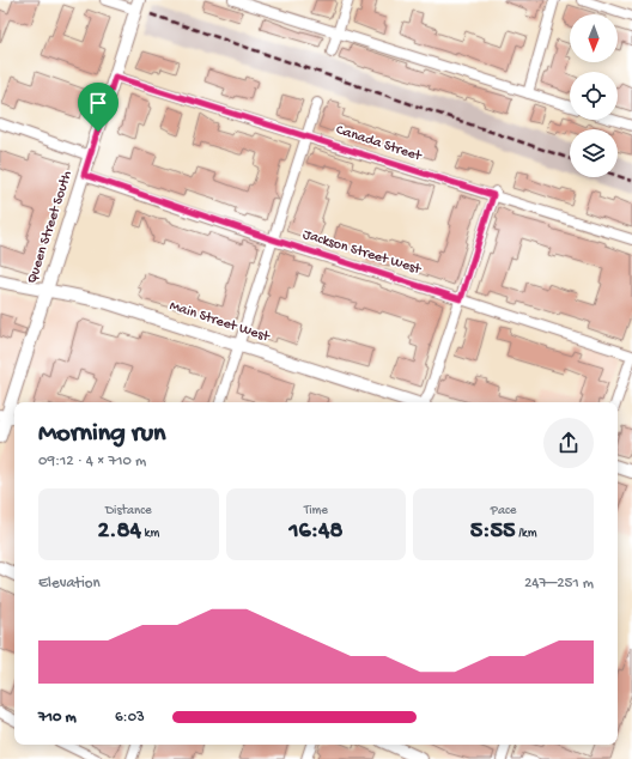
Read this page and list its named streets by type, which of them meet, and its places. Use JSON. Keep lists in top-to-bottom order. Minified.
{"streets":{"main road":["Queen Street South","Main Street West"],"street":["Canada Street","Jackson Street West"]},"crossings":[["Canada Street","Queen Street South"],["Queen Street South","Jackson Street West"],["Queen Street South","Main Street West"]],"north":"bottom","page":{"heading":["Morning run","09:12 · 4 × 710 m"],"stats":[["Distance","2.84 km"],["Time","16:48"],["Pace","5:55 /km"]],"chart":["Elevation","247–251 m"],"list":[{"name":"710 m","note":"6:03"}]}}
